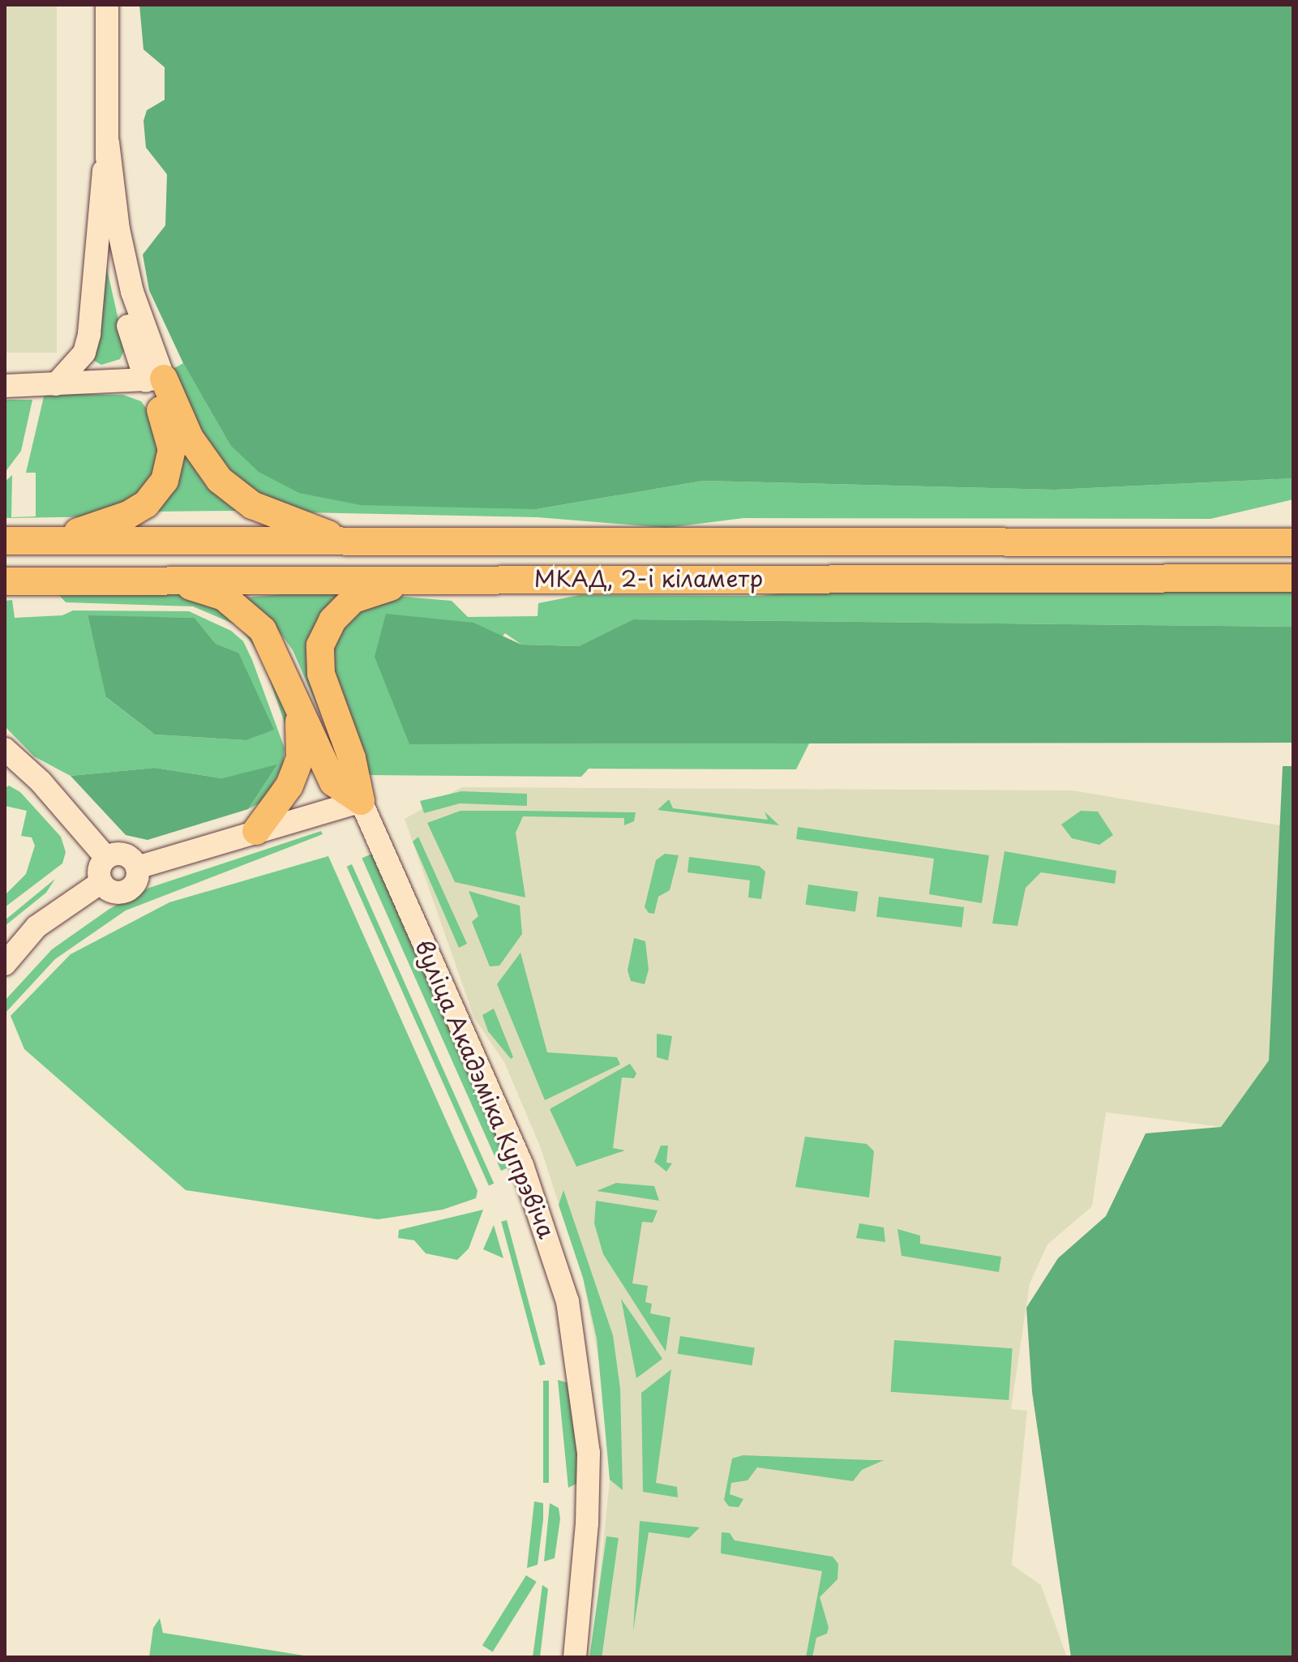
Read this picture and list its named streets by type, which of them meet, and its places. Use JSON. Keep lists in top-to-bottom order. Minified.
{"streets":{"highway":["МКАД, 2-і кіламетр"],"main road":["вуліца Акадэміка Купрэвіча"]}}
